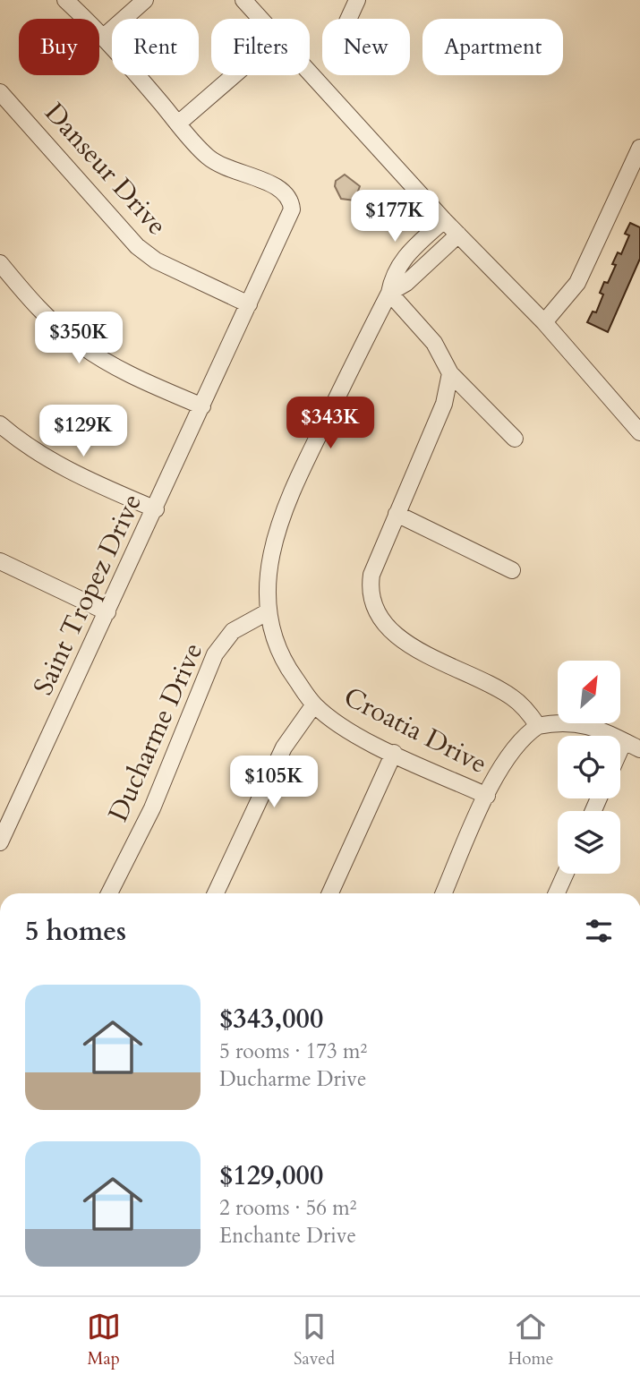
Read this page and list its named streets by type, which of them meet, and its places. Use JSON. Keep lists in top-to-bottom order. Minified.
{"streets":{"street":["Danseur Drive","Saint Tropez Drive","Croatia Drive","Ducharme Drive"]},"crossings":[["Danseur Drive","Saint Tropez Drive"],["Croatia Drive","Ducharme Drive"]],"north":"top right","page":{"chip":["Buy","Rent","Filters","New","Apartment"],"price":["$177K","$350K","$343K","$129K","$105K"],"heading":"5 homes","list":[{"name":"$343,000","note":"5 rooms · 173 m² · Ducharme Drive"},{"name":"$129,000","note":"2 rooms · 56 m² · Enchante Drive"}],"tabs":["Map","Saved","Home"]}}
